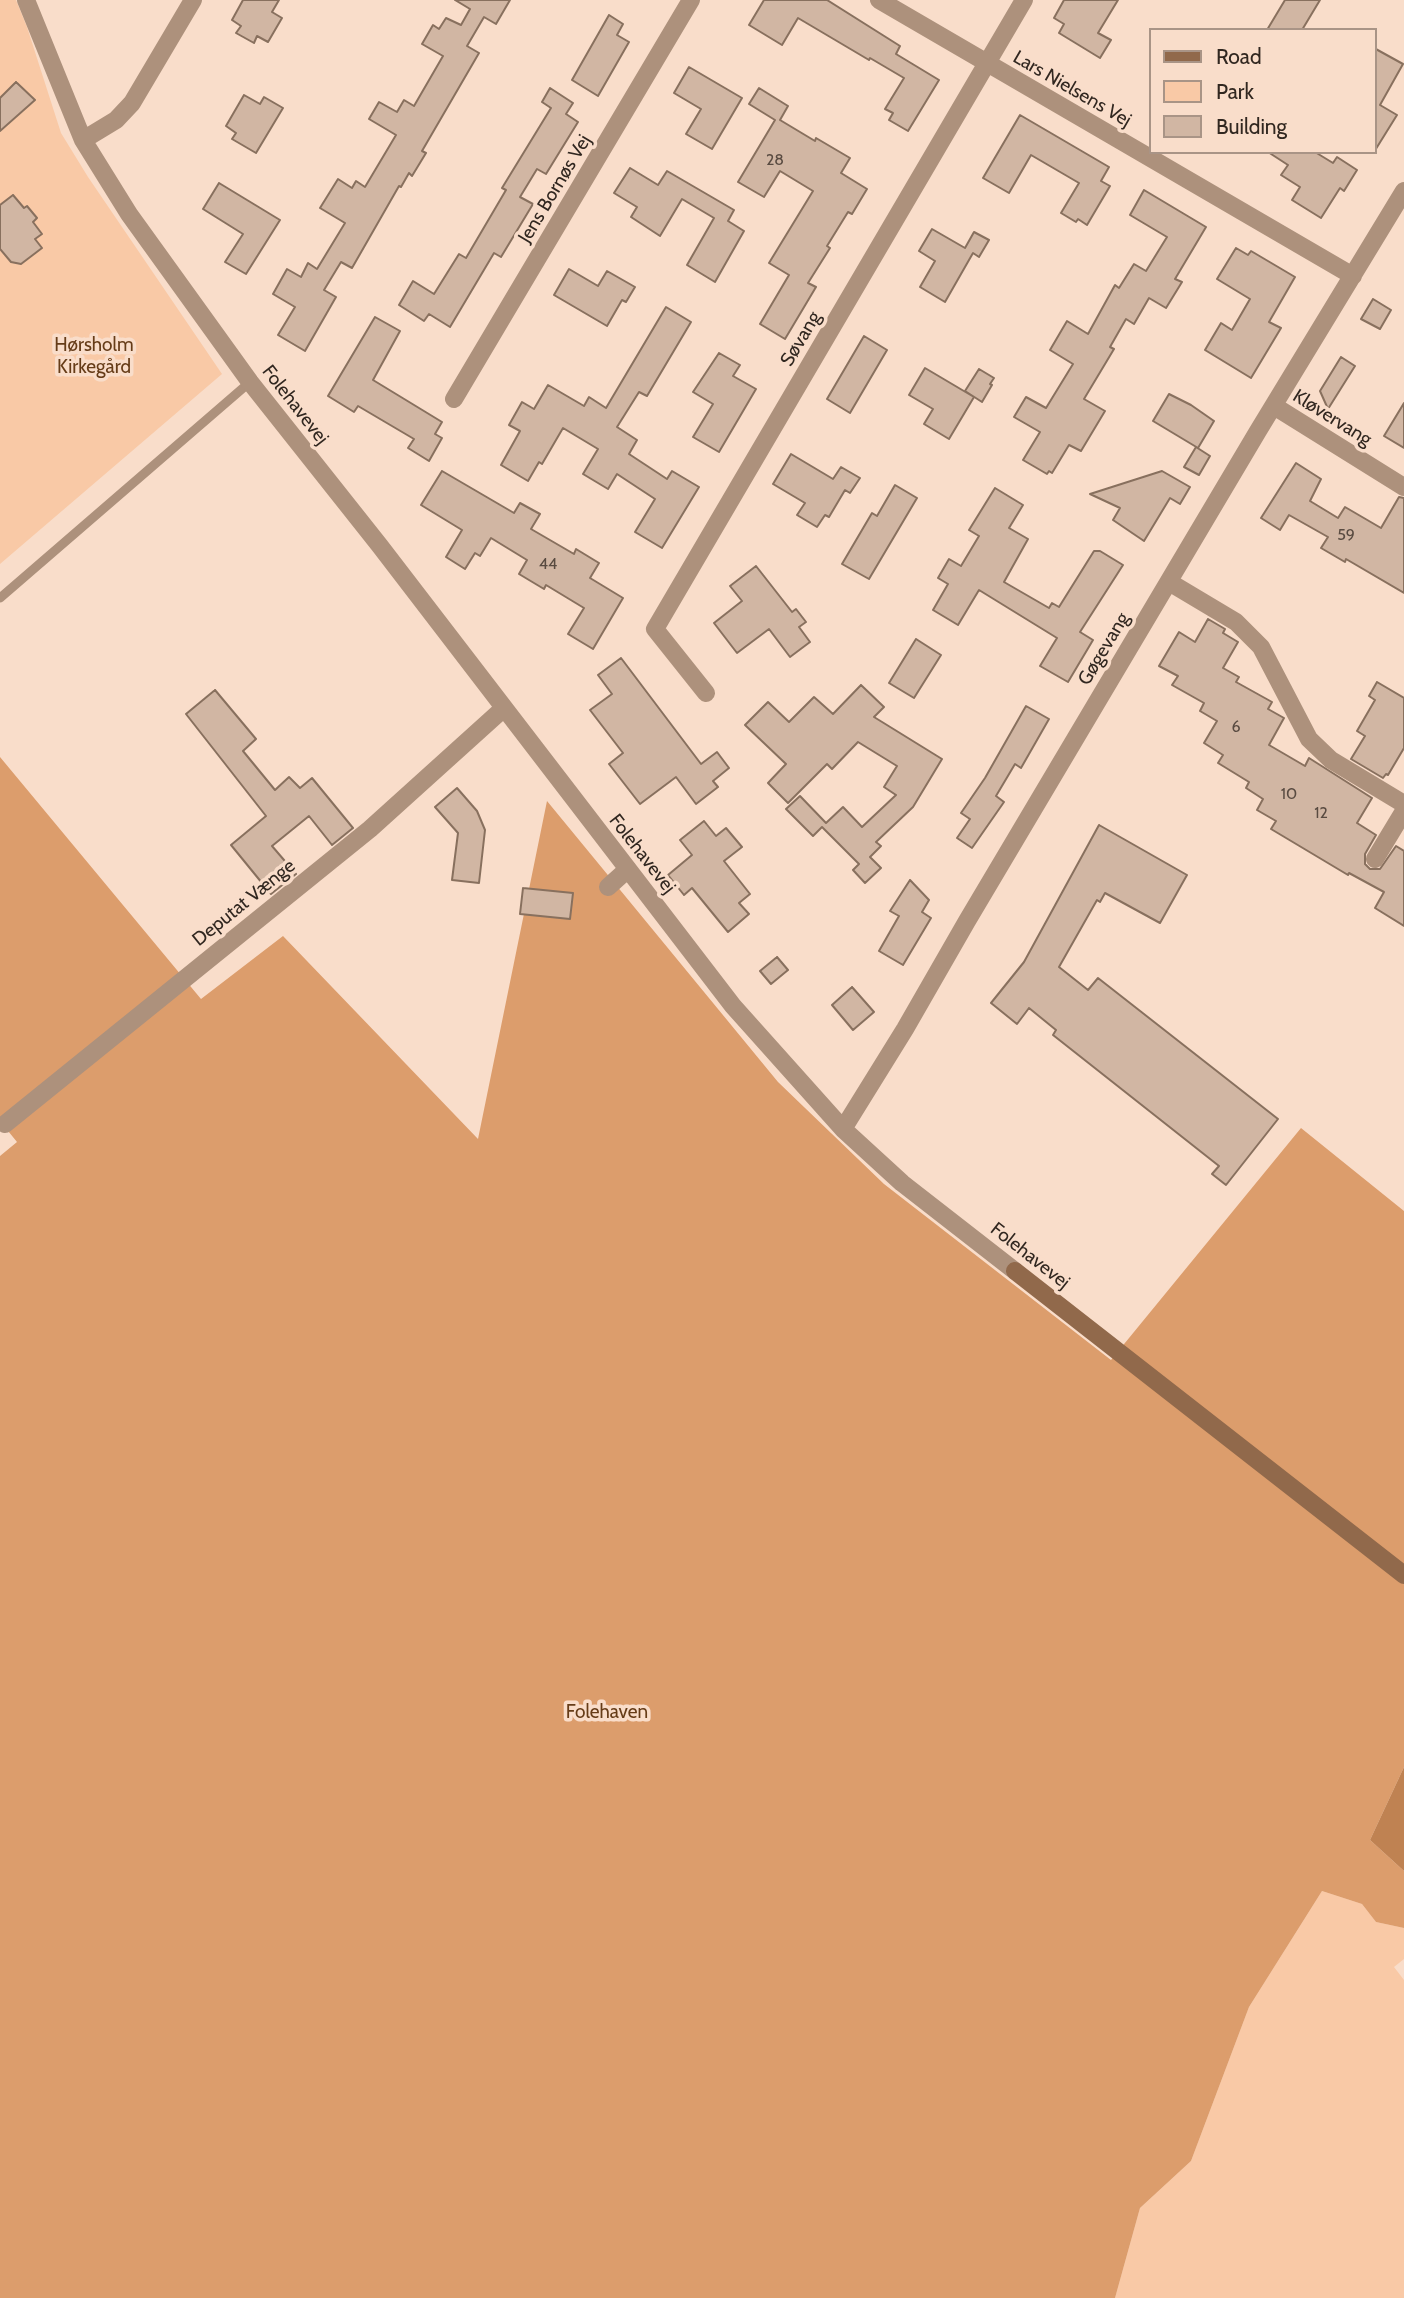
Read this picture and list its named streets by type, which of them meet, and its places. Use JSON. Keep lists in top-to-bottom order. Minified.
{"streets":{"street":["Lars Nielsens Vej","Jens Bornøs Vej","Søvang","Folehavevej","Kløvervang","Gøgevang","Deputat Vænge"]},"crossings":[["Lars Nielsens Vej","Søvang"],["Lars Nielsens Vej","Gøgevang"],["Folehavevej","Gøgevang"],["Folehavevej","Deputat Vænge"],["Kløvervang","Gøgevang"]],"parks":["Hørsholm Kirkegård","Folehaven"],"house_numbers":["28","59","44","6","10","12"],"legend":["Road","Park","Building"]}
